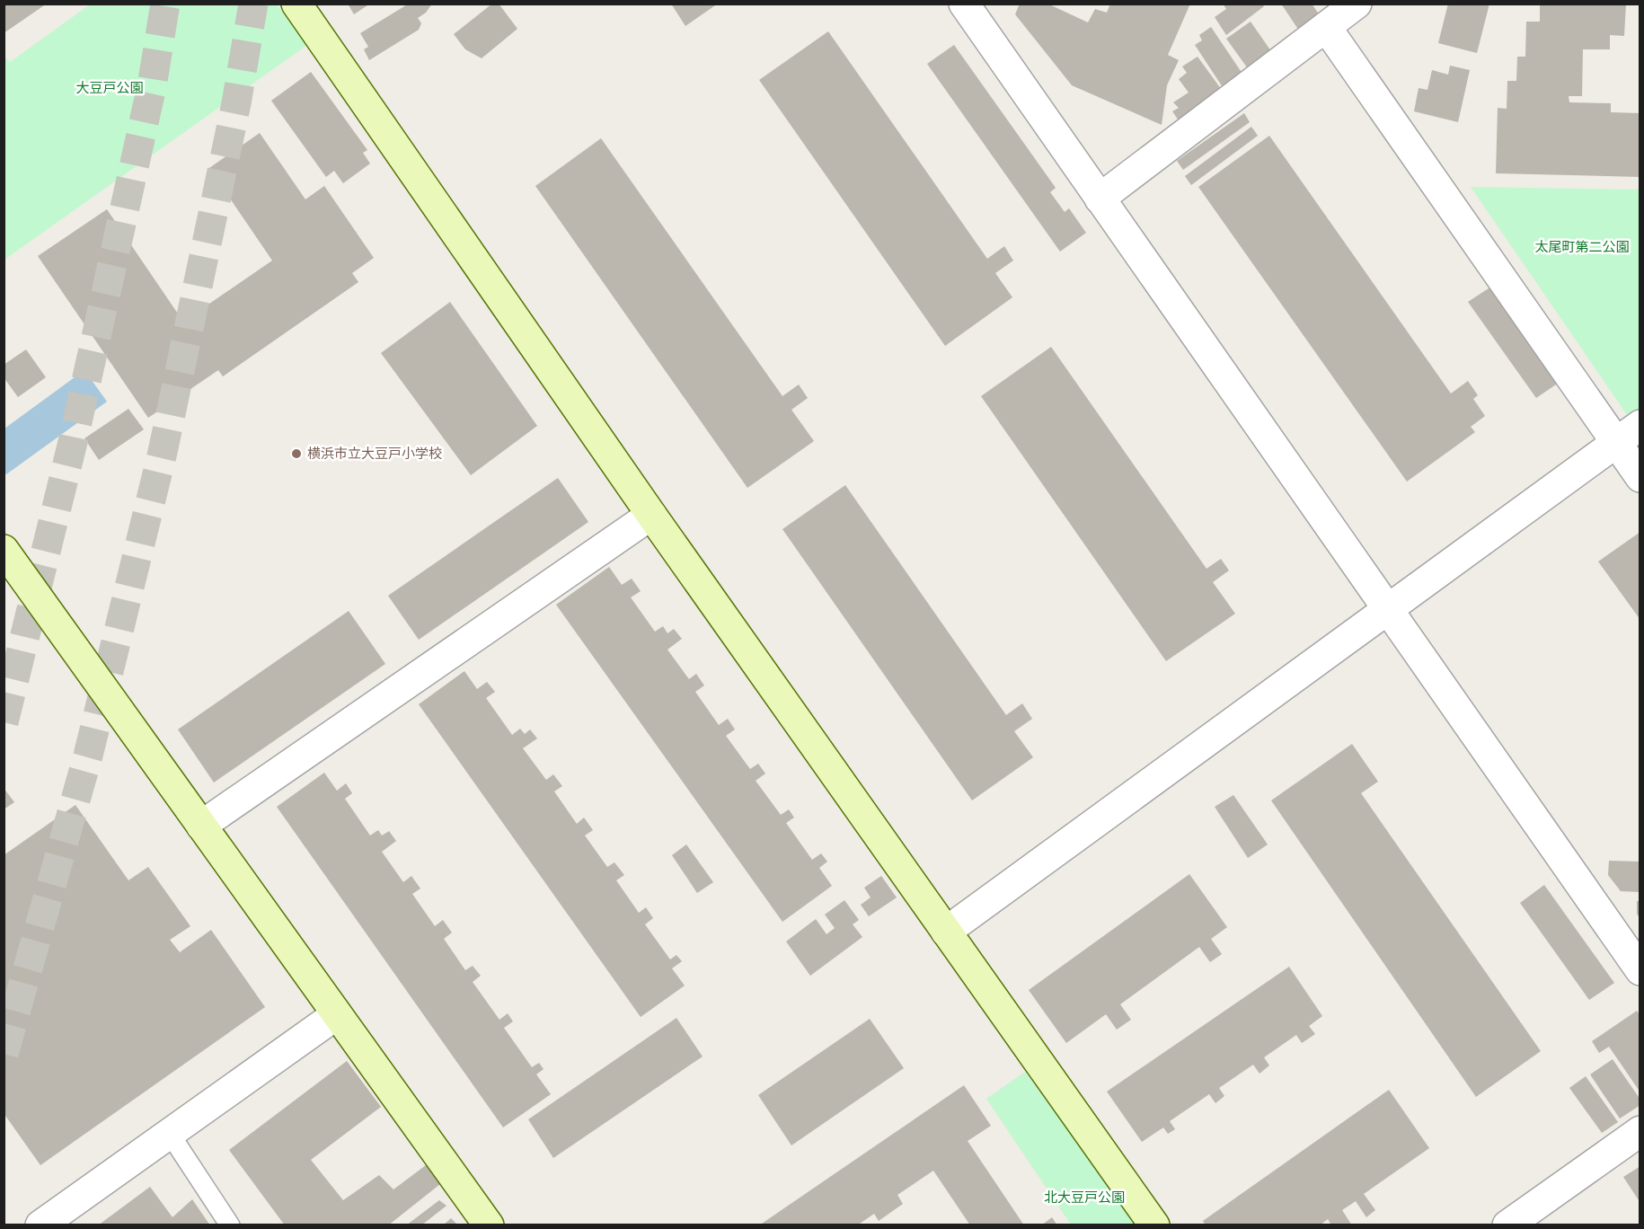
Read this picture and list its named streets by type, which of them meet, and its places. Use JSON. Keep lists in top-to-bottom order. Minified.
{"parks":["大豆戸公園","太尾町第二公園","北大豆戸公園"],"places":["横浜市立大豆戸小学校"]}
